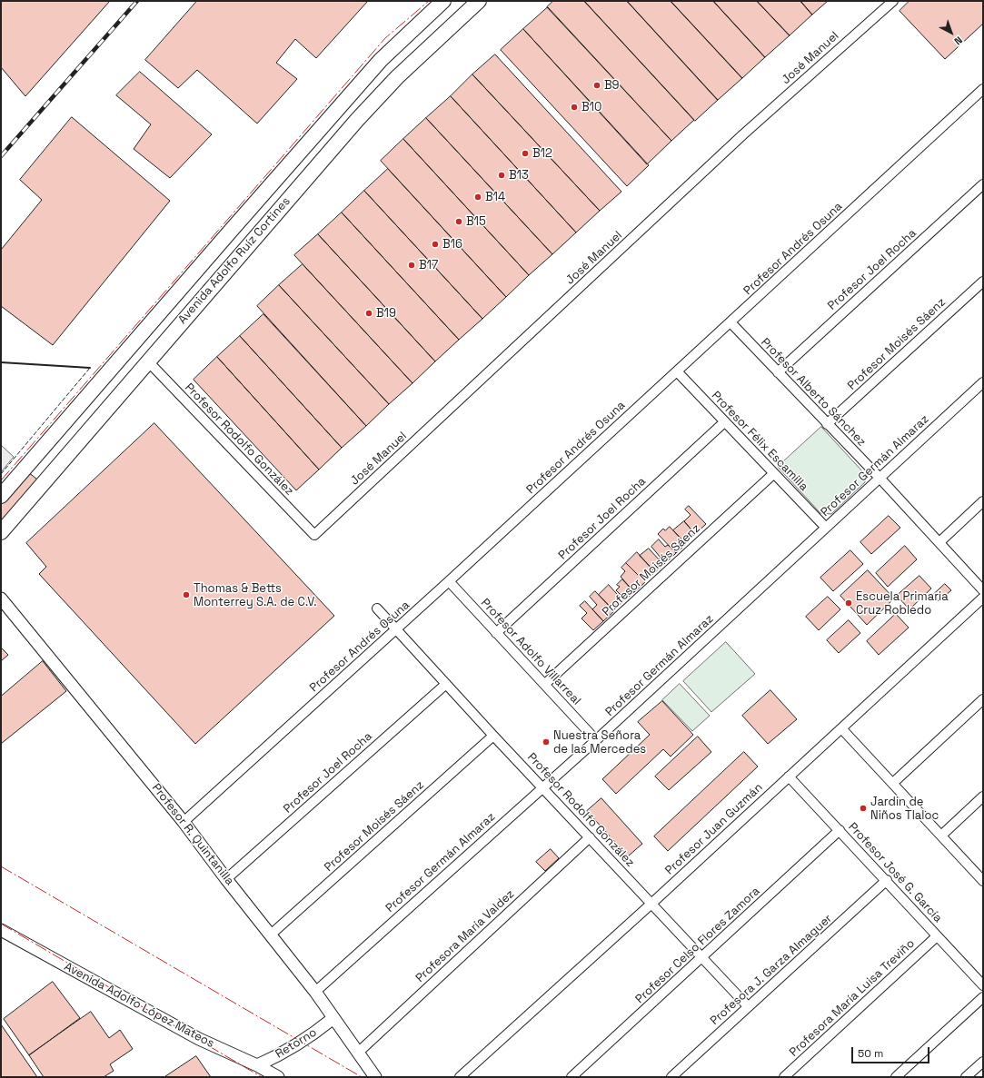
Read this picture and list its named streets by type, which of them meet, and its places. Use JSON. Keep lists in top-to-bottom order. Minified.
{"streets":{"main road":["Avenida Adolfo Ruíz Cortines"],"street":["José Manuel","Profesor Andrés Osuna","Profesor Joel Rocha","Profesor Moisés Sáenz","Profesor Alberto Sánchez","Profesor Rodolfo González","Profesor Félix Escamilla","Profesor Germán Almaraz","Profesor Adolfo Villarreal","Profesor Juan Guzmán","Profesor R. Quintanilla","Profesor José G. García","Profesora María Valdez","Profesor Celso Flores Zamora","Profesora J. Garza Almaguer","Profesora María Luisa Treviño","Avenida Adolfo López Mateos","Retorno"]},"crossings":[["José Manuel","Profesor Rodolfo González"],["Profesor Andrés Osuna","Profesor Alberto Sánchez"],["Profesor Andrés Osuna","Profesor Rodolfo González"],["Profesor Andrés Osuna","Profesor Félix Escamilla"],["Profesor Andrés Osuna","Profesor Adolfo Villarreal"],["Profesor Andrés Osuna","Profesor R. Quintanilla"],["Avenida Adolfo Ruíz Cortines","Profesor Rodolfo González"],["Profesor Joel Rocha","Profesor Alberto Sánchez"],["Profesor Joel Rocha","Profesor Rodolfo González"],["Profesor Joel Rocha","Profesor Félix Escamilla"],["Profesor Joel Rocha","Profesor Adolfo Villarreal"],["Profesor Joel Rocha","Profesor R. Quintanilla"],["Profesor Moisés Sáenz","Profesor Alberto Sánchez"],["Profesor Moisés Sáenz","Profesor Rodolfo González"],["Profesor Moisés Sáenz","Profesor Félix Escamilla"],["Profesor Moisés Sáenz","Profesor Adolfo Villarreal"],["Profesor Moisés Sáenz","Profesor R. Quintanilla"],["Profesor Alberto Sánchez","Profesor Germán Almaraz"],["Profesor Rodolfo González","Profesor Germán Almaraz"],["Profesor Rodolfo González","Profesor Juan Guzmán"],["Profesor Rodolfo González","Profesora María Valdez"],["Profesor Rodolfo González","Profesor Celso Flores Zamora"],["Profesor Rodolfo González","Profesora J. Garza Almaguer"],["Profesor Félix Escamilla","Profesor Germán Almaraz"],["Profesor Germán Almaraz","Profesor Adolfo Villarreal"],["Profesor Germán Almaraz","Profesor R. Quintanilla"],["Profesor Juan Guzmán","Profesor José G. García"],["Profesor R. Quintanilla","Profesora María Valdez"],["Profesor R. Quintanilla","Retorno"],["Profesor José G. García","Profesor Celso Flores Zamora"],["Profesor José G. García","Profesora J. Garza Almaguer"],["Profesor José G. García","Profesora María Luisa Treviño"],["Avenida Adolfo López Mateos","Retorno"]],"places":["B9","B10","B12","B13","B14","B15","B16","B17","B19","Thomas & Betts Monterrey S.A. de C.V.","Escuela Primaria Cruz Robledo","Nuestra Señora de las Mercedes","Jardin de Niños Tlaloc"],"scale_bar":"50 m","north":"bottom right"}
